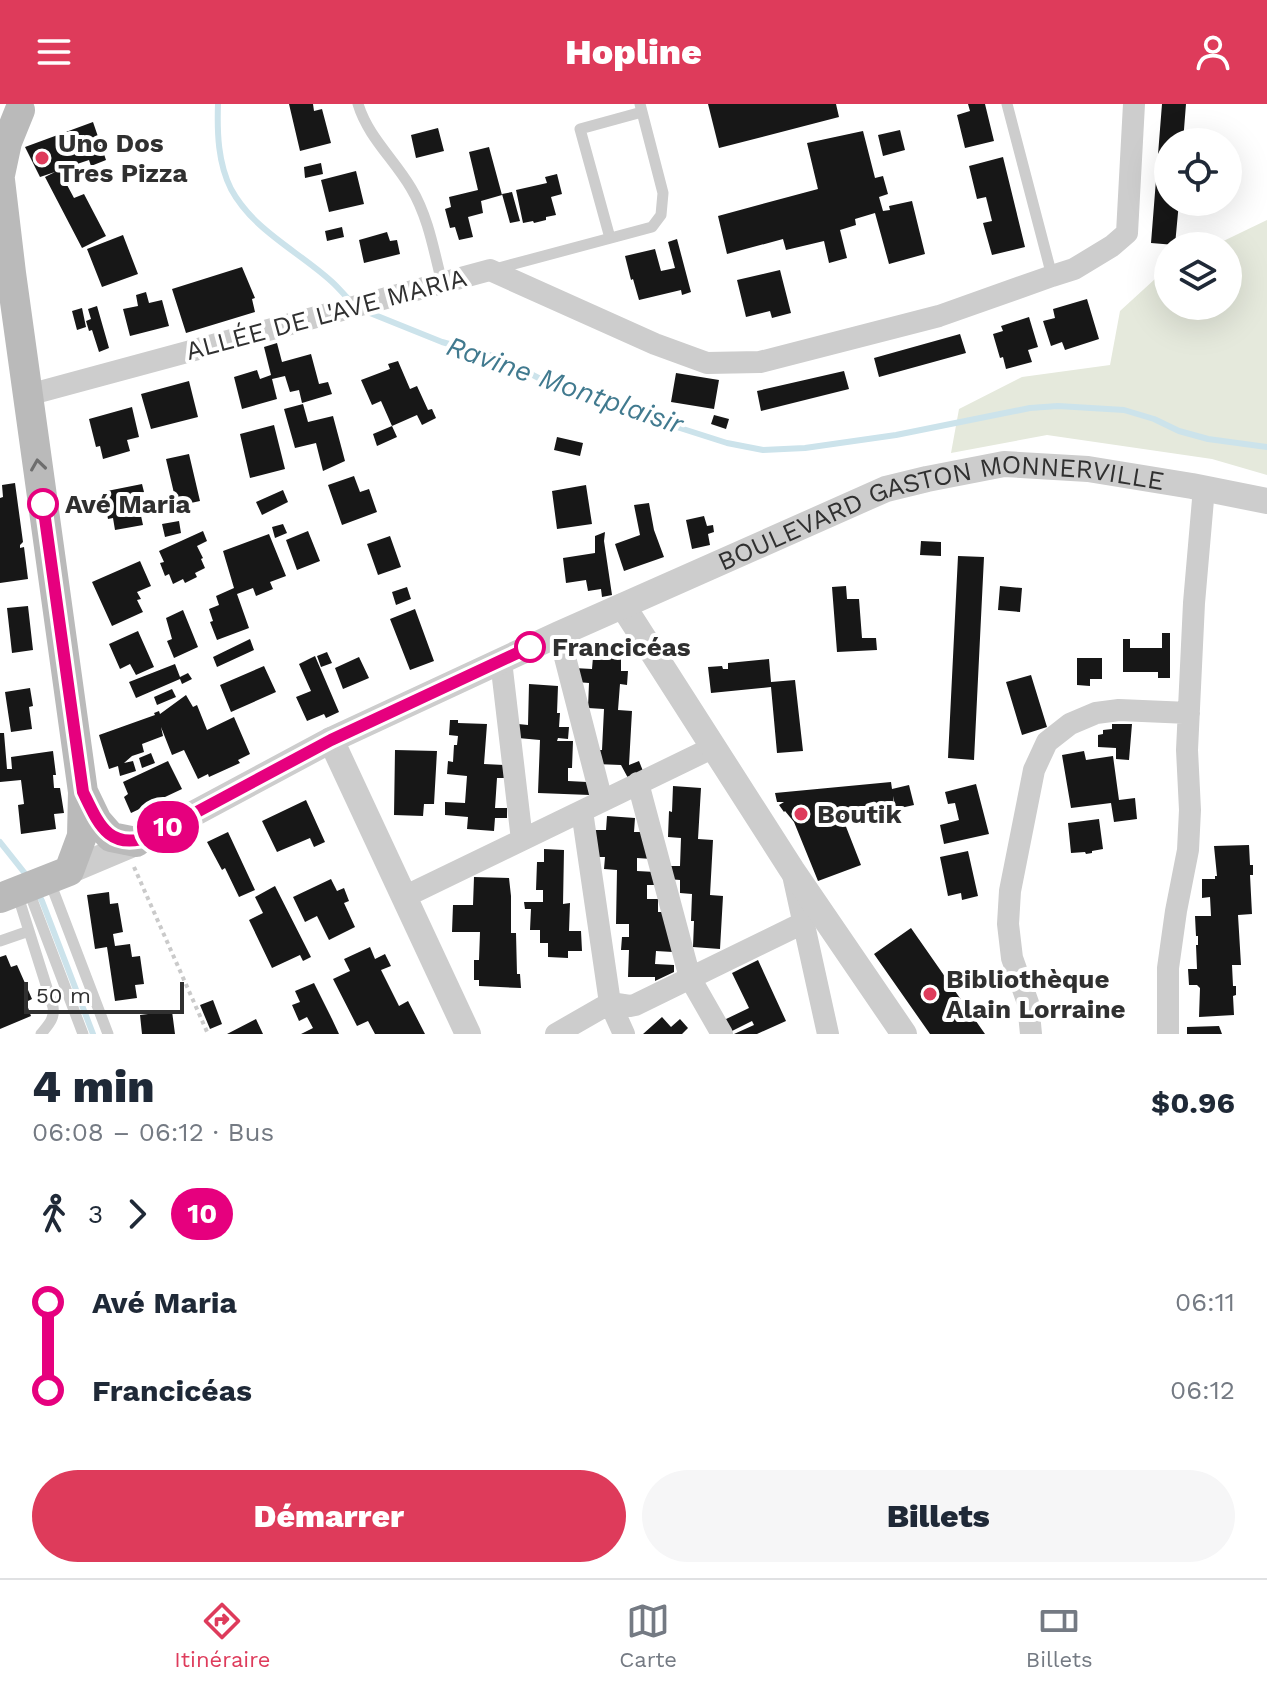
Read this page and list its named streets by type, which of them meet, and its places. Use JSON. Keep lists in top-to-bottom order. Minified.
{"streets":{"street":["ALLÉE DE L'AVE MARIA","BOULEVARD GASTON MONNERVILLE"]},"water":["Ravine Montplaisir"],"places":["Uno Dos Tres Pizza","Avé Maria","Francicéas","Boutik","Bibliothèque Alain Lorraine"],"lines":["bus line 10"],"scale_bar":"50 m","page":{"header":"Hopline","on_map":"10","scale":"50 m","heading":["4 min","06:08 – 06:12 · Bus","$0.96"],"legs":["3","10"],"list":[{"name":"Avé Maria","value":"06:11"},{"name":"Francicéas","value":"06:12"}],"buttons":["Démarrer","Billets"],"tabs":["Itinéraire","Carte","Billets"]}}
